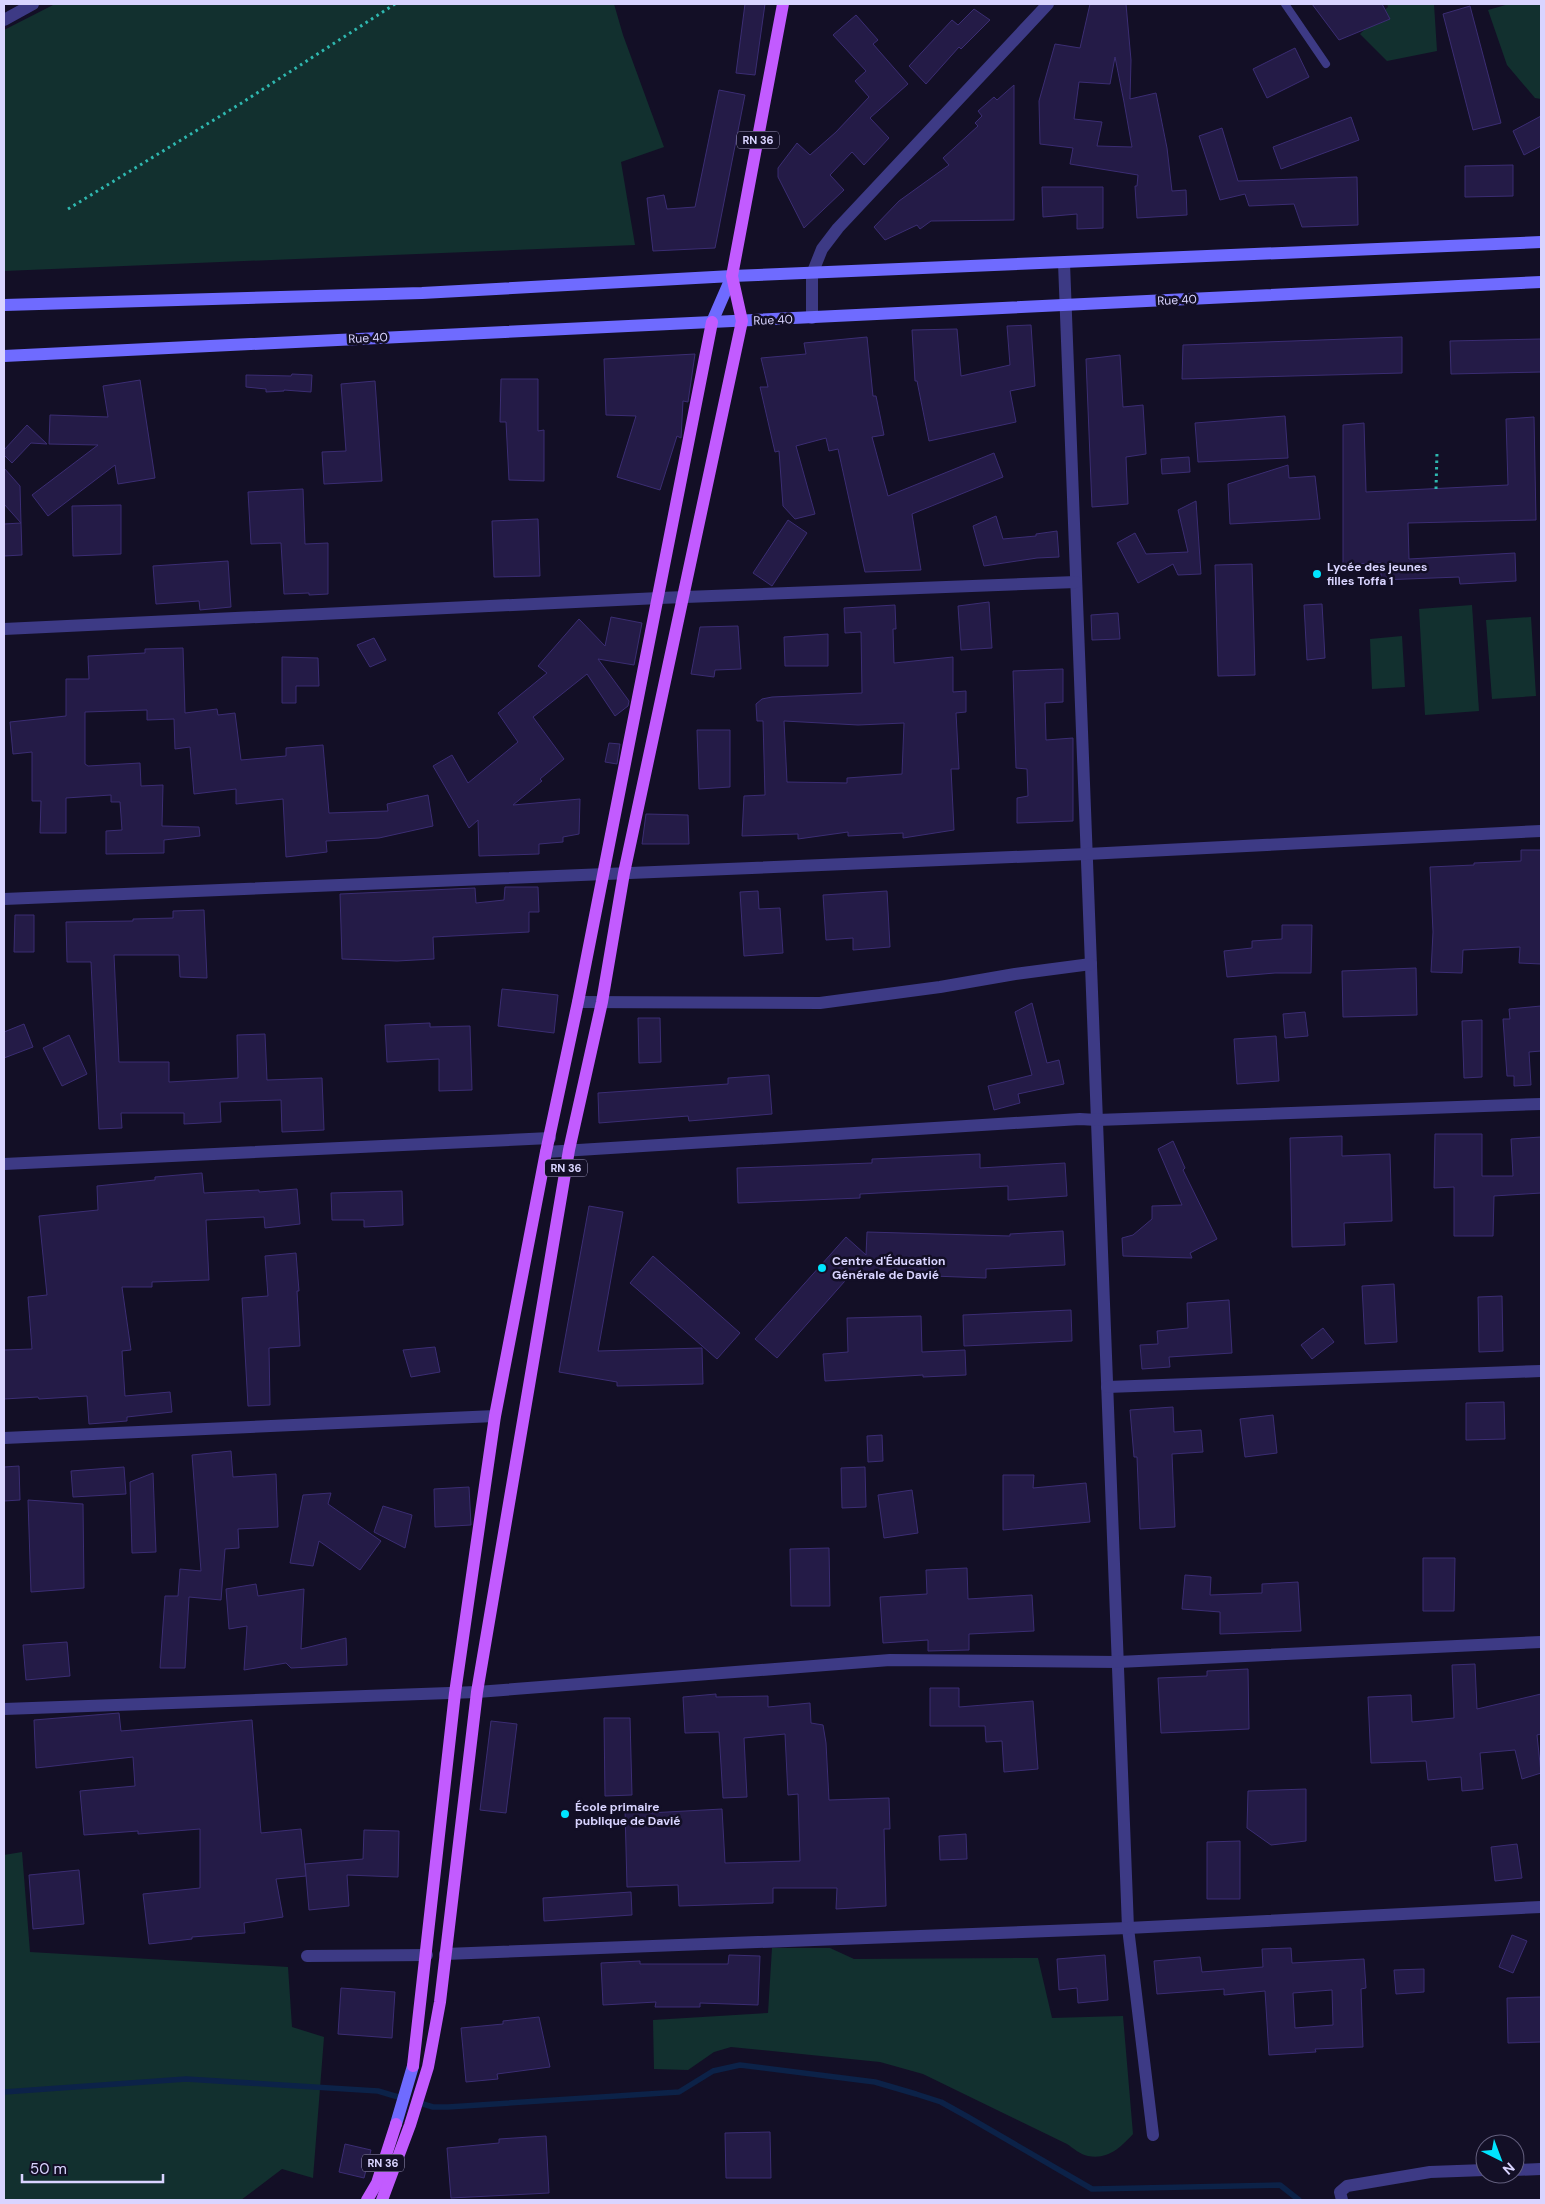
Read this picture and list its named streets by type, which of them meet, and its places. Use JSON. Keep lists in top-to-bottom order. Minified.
{"streets":{"main road":["RN 36","Rue 40"]},"crossings":[["RN 36","Rue 40"]],"places":["Lycée des jeunes filles Toffa 1","Centre d'Éducation Générale de Davié","École primaire publique de Davié"],"scale_bar":"50 m","north":"bottom right"}
